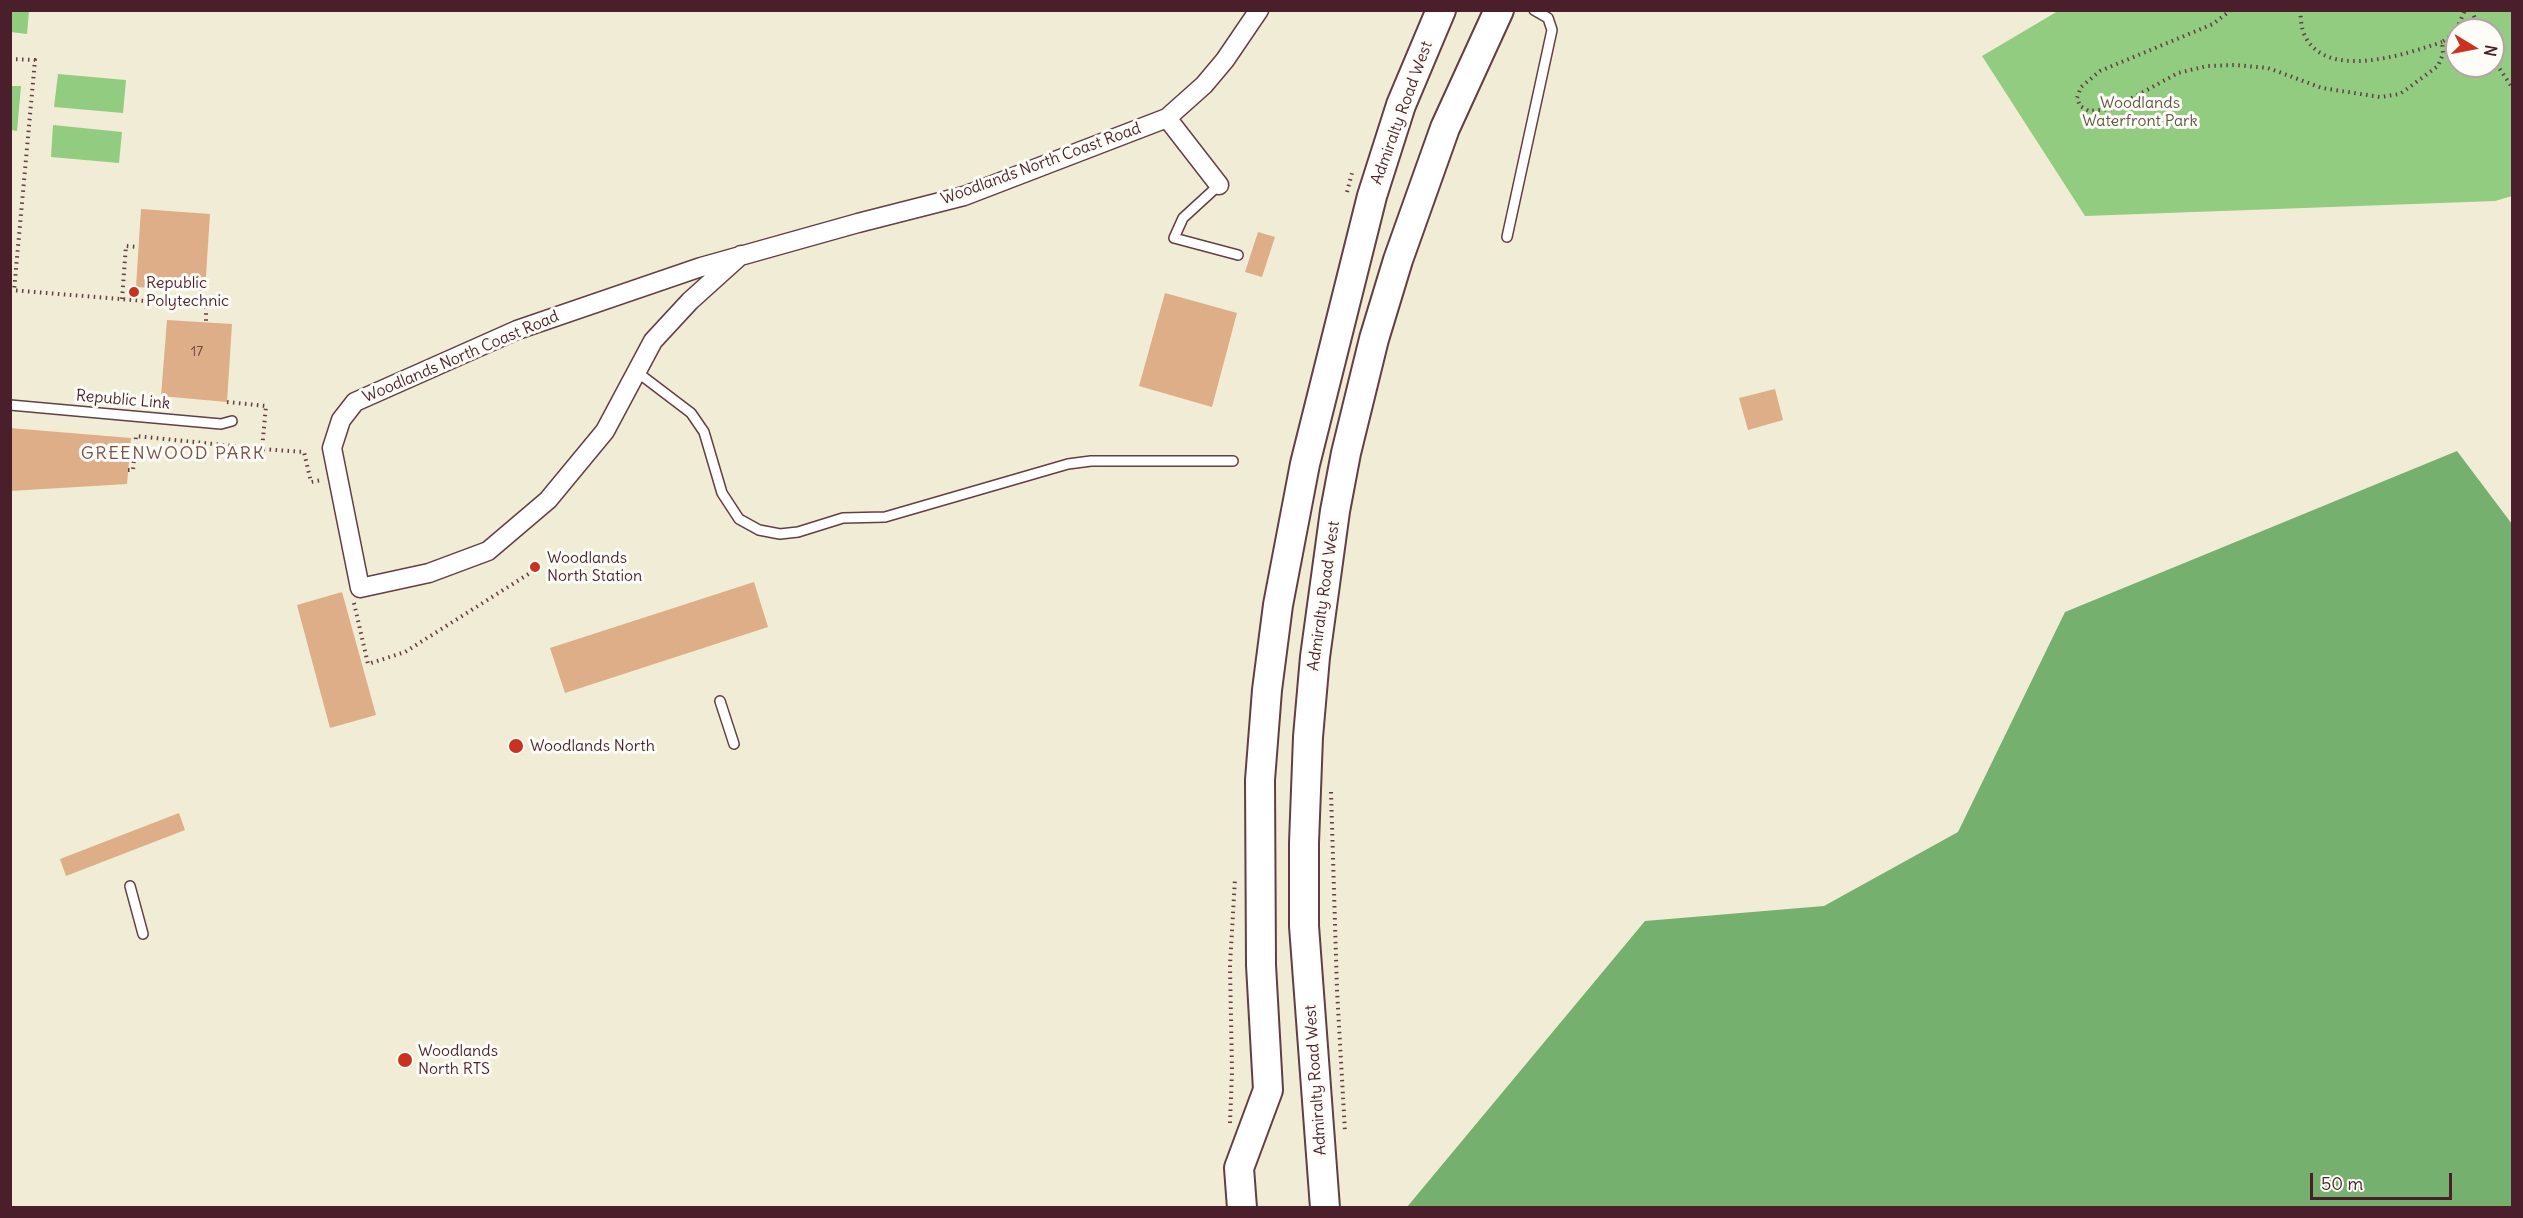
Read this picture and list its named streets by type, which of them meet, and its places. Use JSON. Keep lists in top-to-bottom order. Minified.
{"streets":{"main road":["Admiralty Road West"],"street":["Woodlands North Coast Road"],"lane":["Republic Link"]},"districts":["GREENWOOD PARK"],"parks":["Woodlands Waterfront Park"],"places":["Republic Polytechnic","Woodlands North Station","Woodlands North","Woodlands North RTS"],"house_numbers":["17"],"scale_bar":"50 m","north":"right"}
